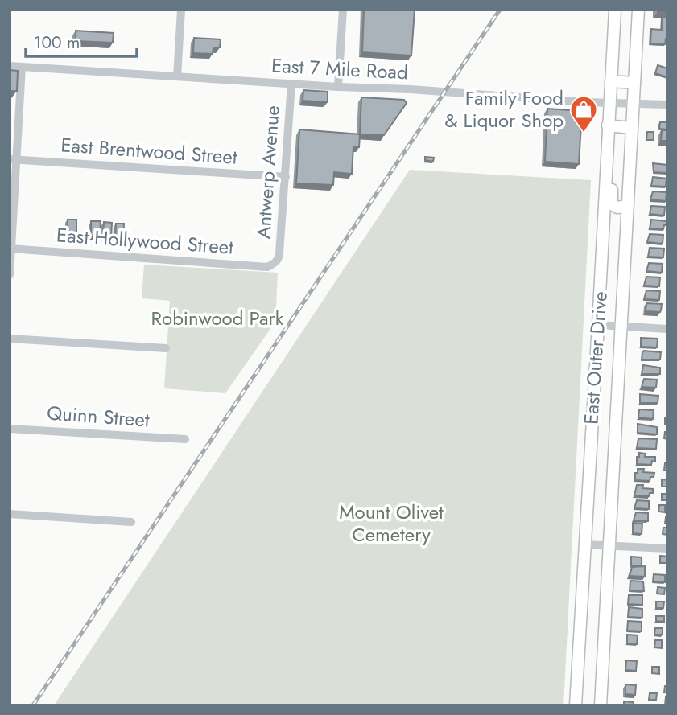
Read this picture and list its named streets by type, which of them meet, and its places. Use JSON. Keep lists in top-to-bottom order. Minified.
{"streets":{"main road":["East Outer Drive"],"street":["East 7 Mile Road","East Brentwood Street","Antwerp Avenue","East Hollywood Street","Quinn Street"]},"crossings":[["East 7 Mile Road","Antwerp Avenue"],["East 7 Mile Road","East Outer Drive"],["East Brentwood Street","Antwerp Avenue"],["Antwerp Avenue","East Hollywood Street"]],"parks":["Robinwood Park","Mount Olivet Cemetery"],"places":{"shop":["Family Food & Liquor Shop"]},"scale_bar":"100 m"}
